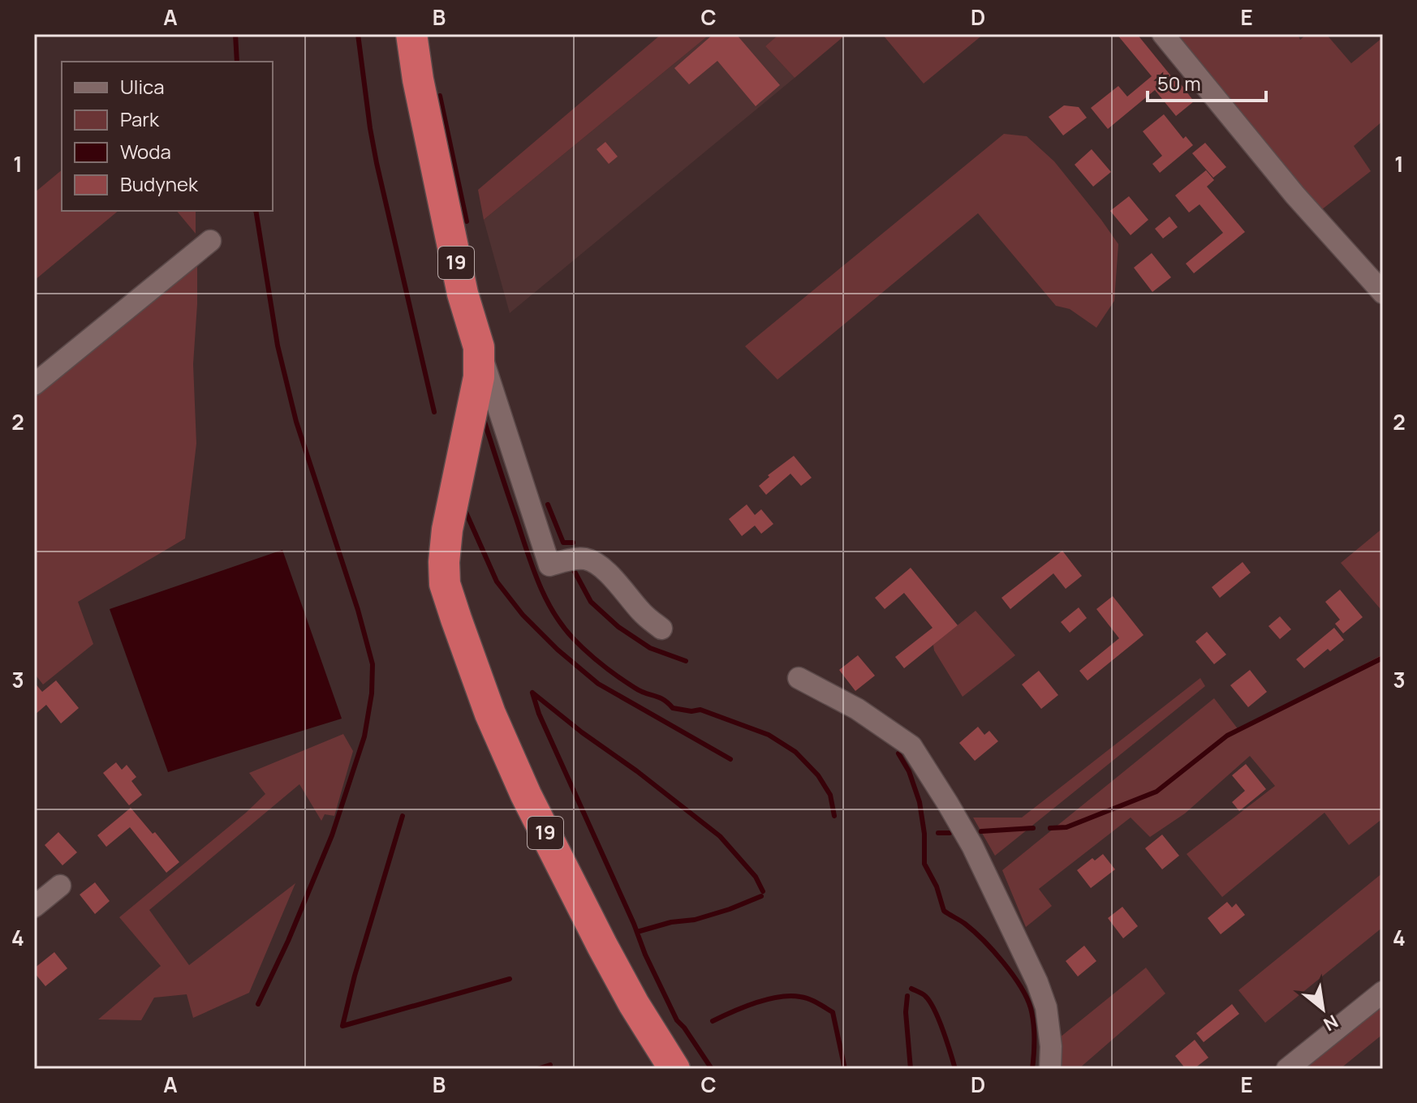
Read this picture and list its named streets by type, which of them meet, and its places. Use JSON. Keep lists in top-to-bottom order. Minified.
{"streets":{"highway":["19"]},"legend":["Ulica","Park","Woda","Budynek"],"scale_bar":"50 m","north":"bottom right","grid":{"columns":["A","B","C","D","E"],"rows":["1","2","3","4"]}}
